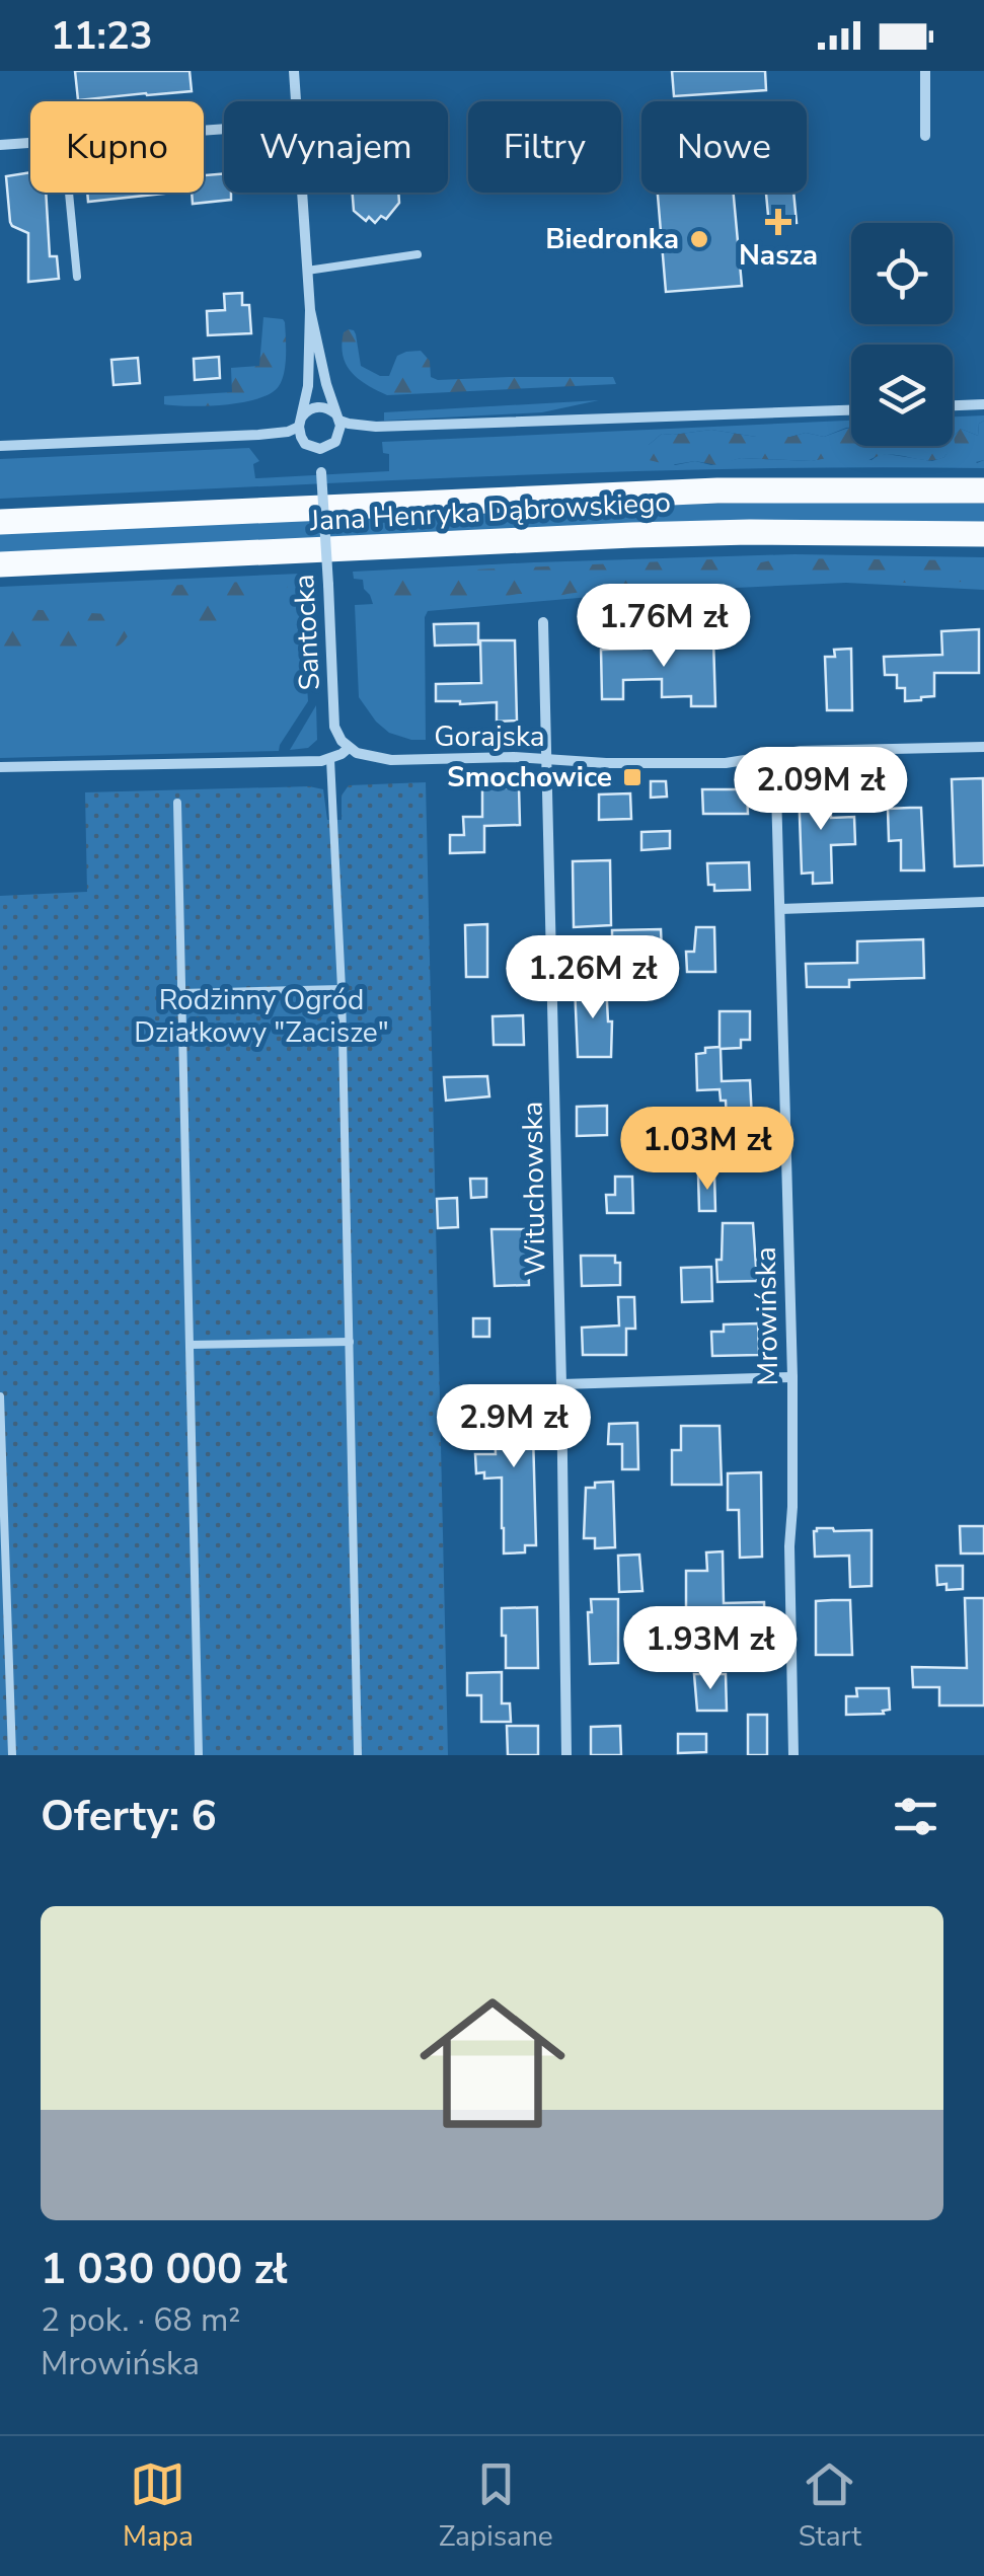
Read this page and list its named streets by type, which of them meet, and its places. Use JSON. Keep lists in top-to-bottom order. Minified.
{"streets":{"main road":["Jana Henryka Dąbrowskiego"],"street":["Santocka","Gorajska","Wituchowska","Mrowińska"]},"crossings":[["Santocka","Gorajska"],["Gorajska","Wituchowska"],["Gorajska","Mrowińska"]],"parks":["Rodzinny Ogród Działkowy \"Zacisze\""],"places":{"health":["Nasza"],"other":["Biedronka"],"transit":["Smochowice"]},"page":{"status":"11:23","chip":["Kupno","Wynajem","Filtry","Nowe"],"price":["1.76M zł","2.09M zł","1.26M zł","1.03M zł","2.9M zł","1.93M zł"],"heading":"Oferty: 6","list":[{"name":"1 030 000 zł","note":"2 pok. · 68 m² · Mrowińska"}],"tabs":["Mapa","Zapisane","Start"]}}
